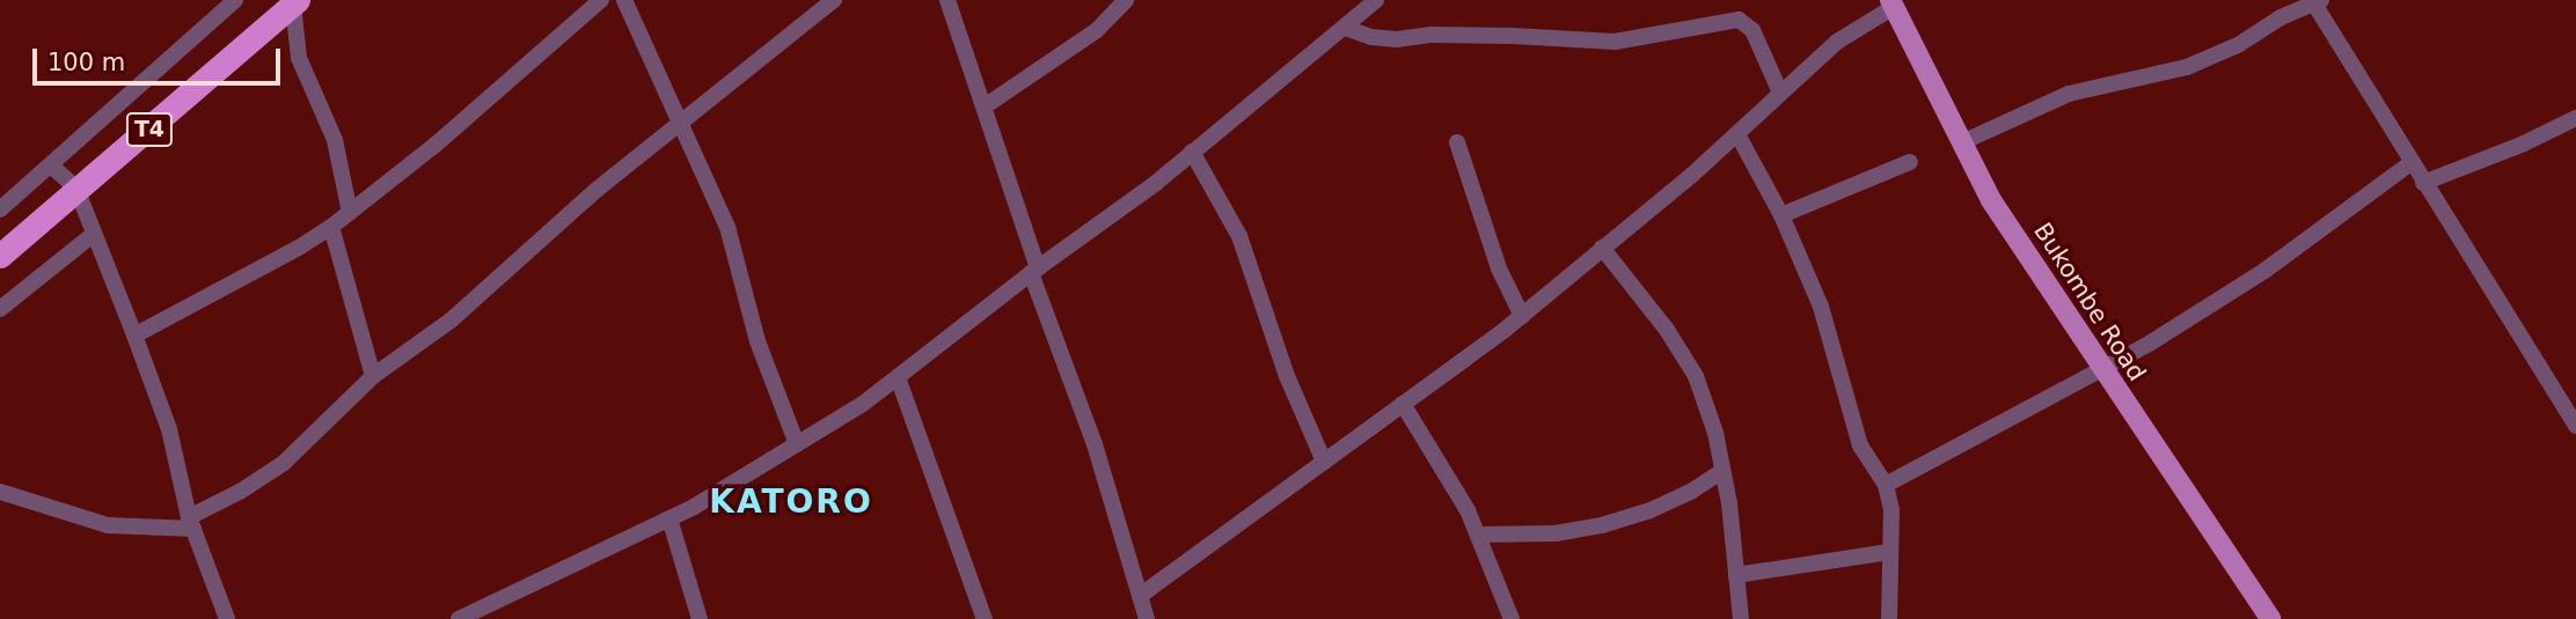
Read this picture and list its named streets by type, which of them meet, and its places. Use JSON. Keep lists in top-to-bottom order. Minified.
{"streets":{"highway":["T4"],"main road":["Bukombe Road"]},"districts":["KATORO"],"scale_bar":"100 m"}
